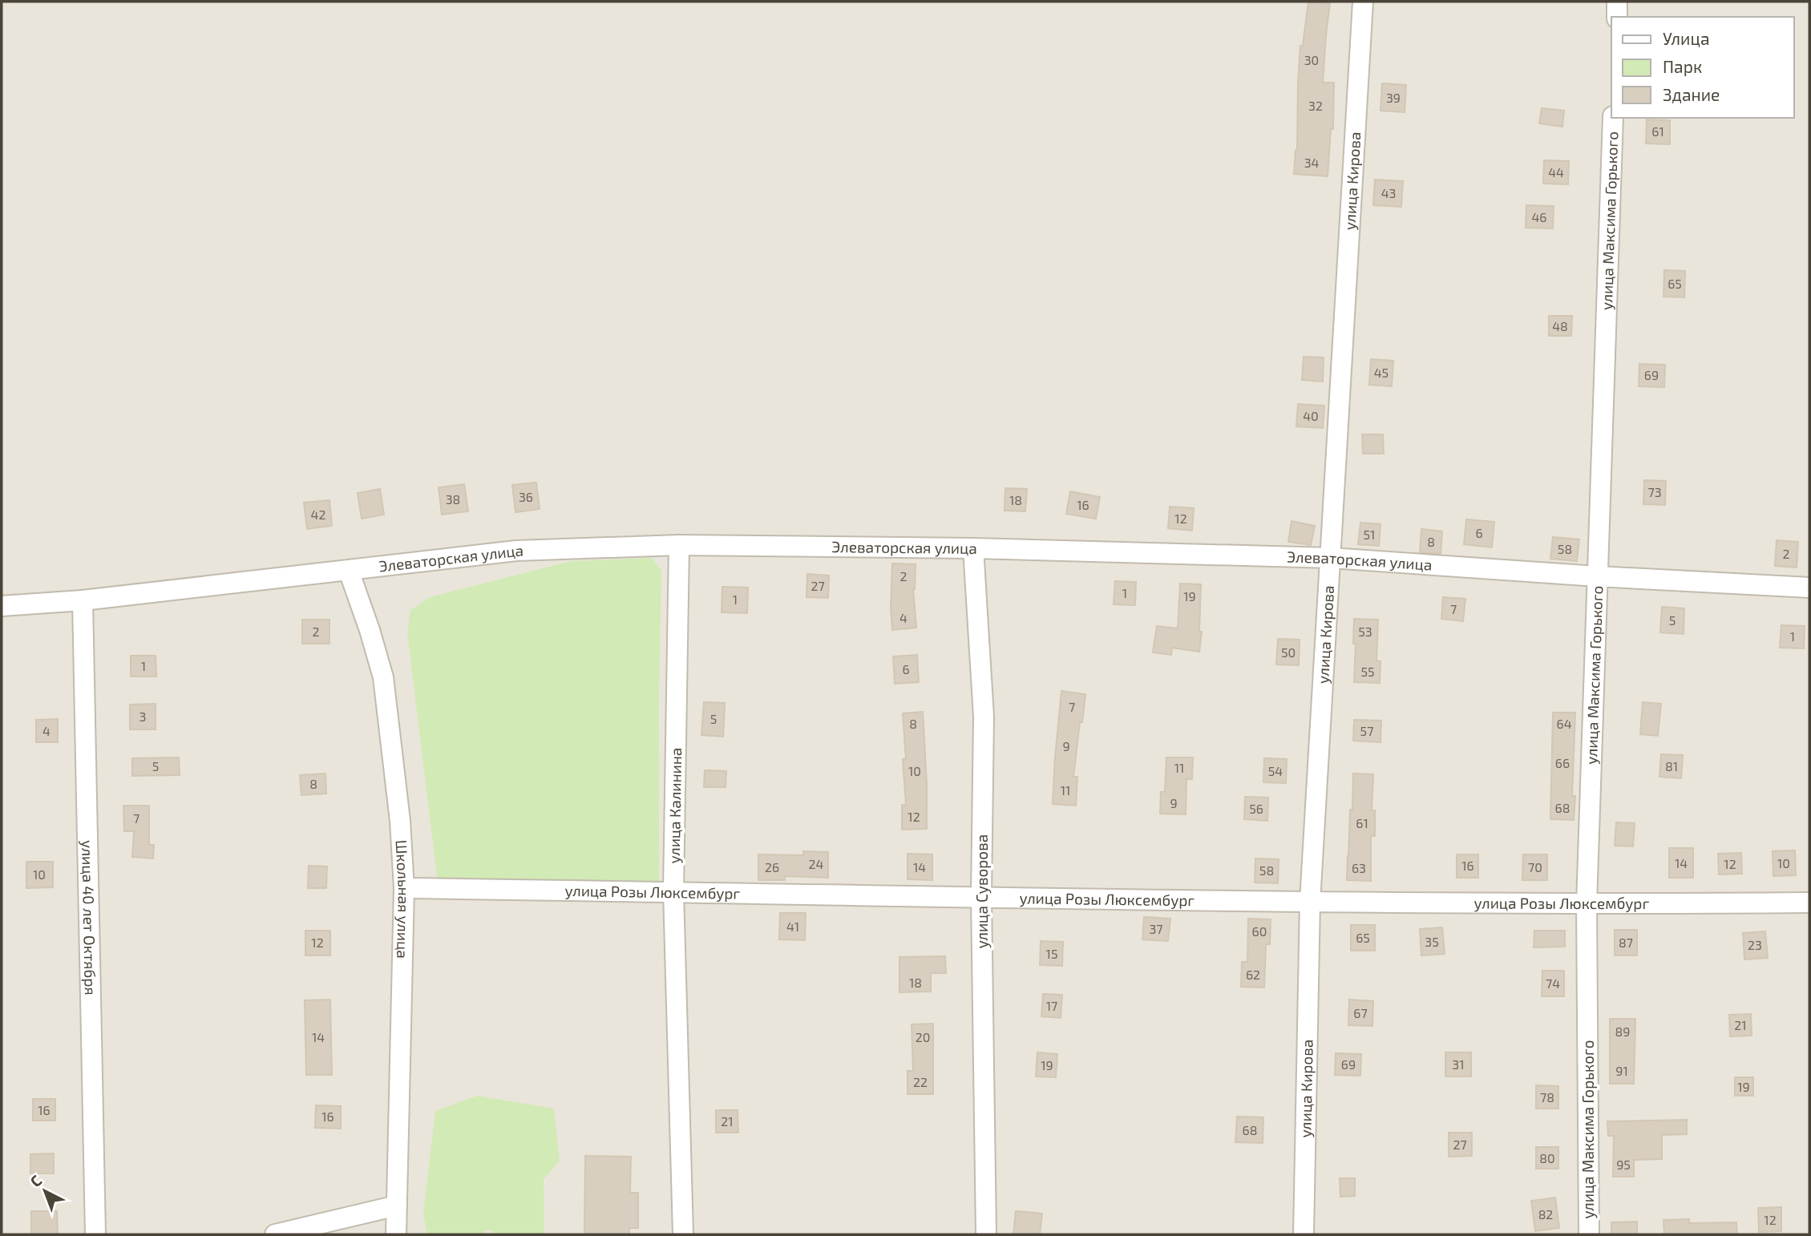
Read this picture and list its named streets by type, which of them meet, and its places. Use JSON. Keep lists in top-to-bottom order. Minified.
{"streets":{"street":["улица Кирова","улица Максима Горького","Элеваторская улица","улица Калинина","улица Розы Люксембург","улица Суворова","Школьная улица","улица 40 лет Октября"]},"crossings":[["улица Кирова","Элеваторская улица"],["улица Кирова","улица Розы Люксембург"],["улица Максима Горького","Элеваторская улица"],["улица Максима Горького","улица Розы Люксембург"],["Элеваторская улица","улица Калинина"],["Элеваторская улица","улица Суворова"],["Элеваторская улица","Школьная улица"],["Элеваторская улица","улица 40 лет Октября"],["улица Калинина","улица Розы Люксембург"],["улица Розы Люксембург","улица Суворова"],["улица Розы Люксембург","Школьная улица"]],"house_numbers":["30","39","32","61","34","44","43","46","65","48","45","69","40","73","36","38","18","16","42","12","6","51","8","58","2","2","27","1","19","1","7","4","5","2","53","1","50","1","6","55","7","3","5","8","64","4","57","9","66","5","81","11","10","54","8","11","9","68","56","12","7","61","14","10","24","12","16","26","14","70","63","58","10","41","37","60","65","35","12","87","23","15","62","18","74","17","67","21","89","14","20","69","31","19","91","22","19","78","16","16","21","68","27","80","95","82","12"],"legend":["Улица","Парк","Здание"],"north":"top left"}
